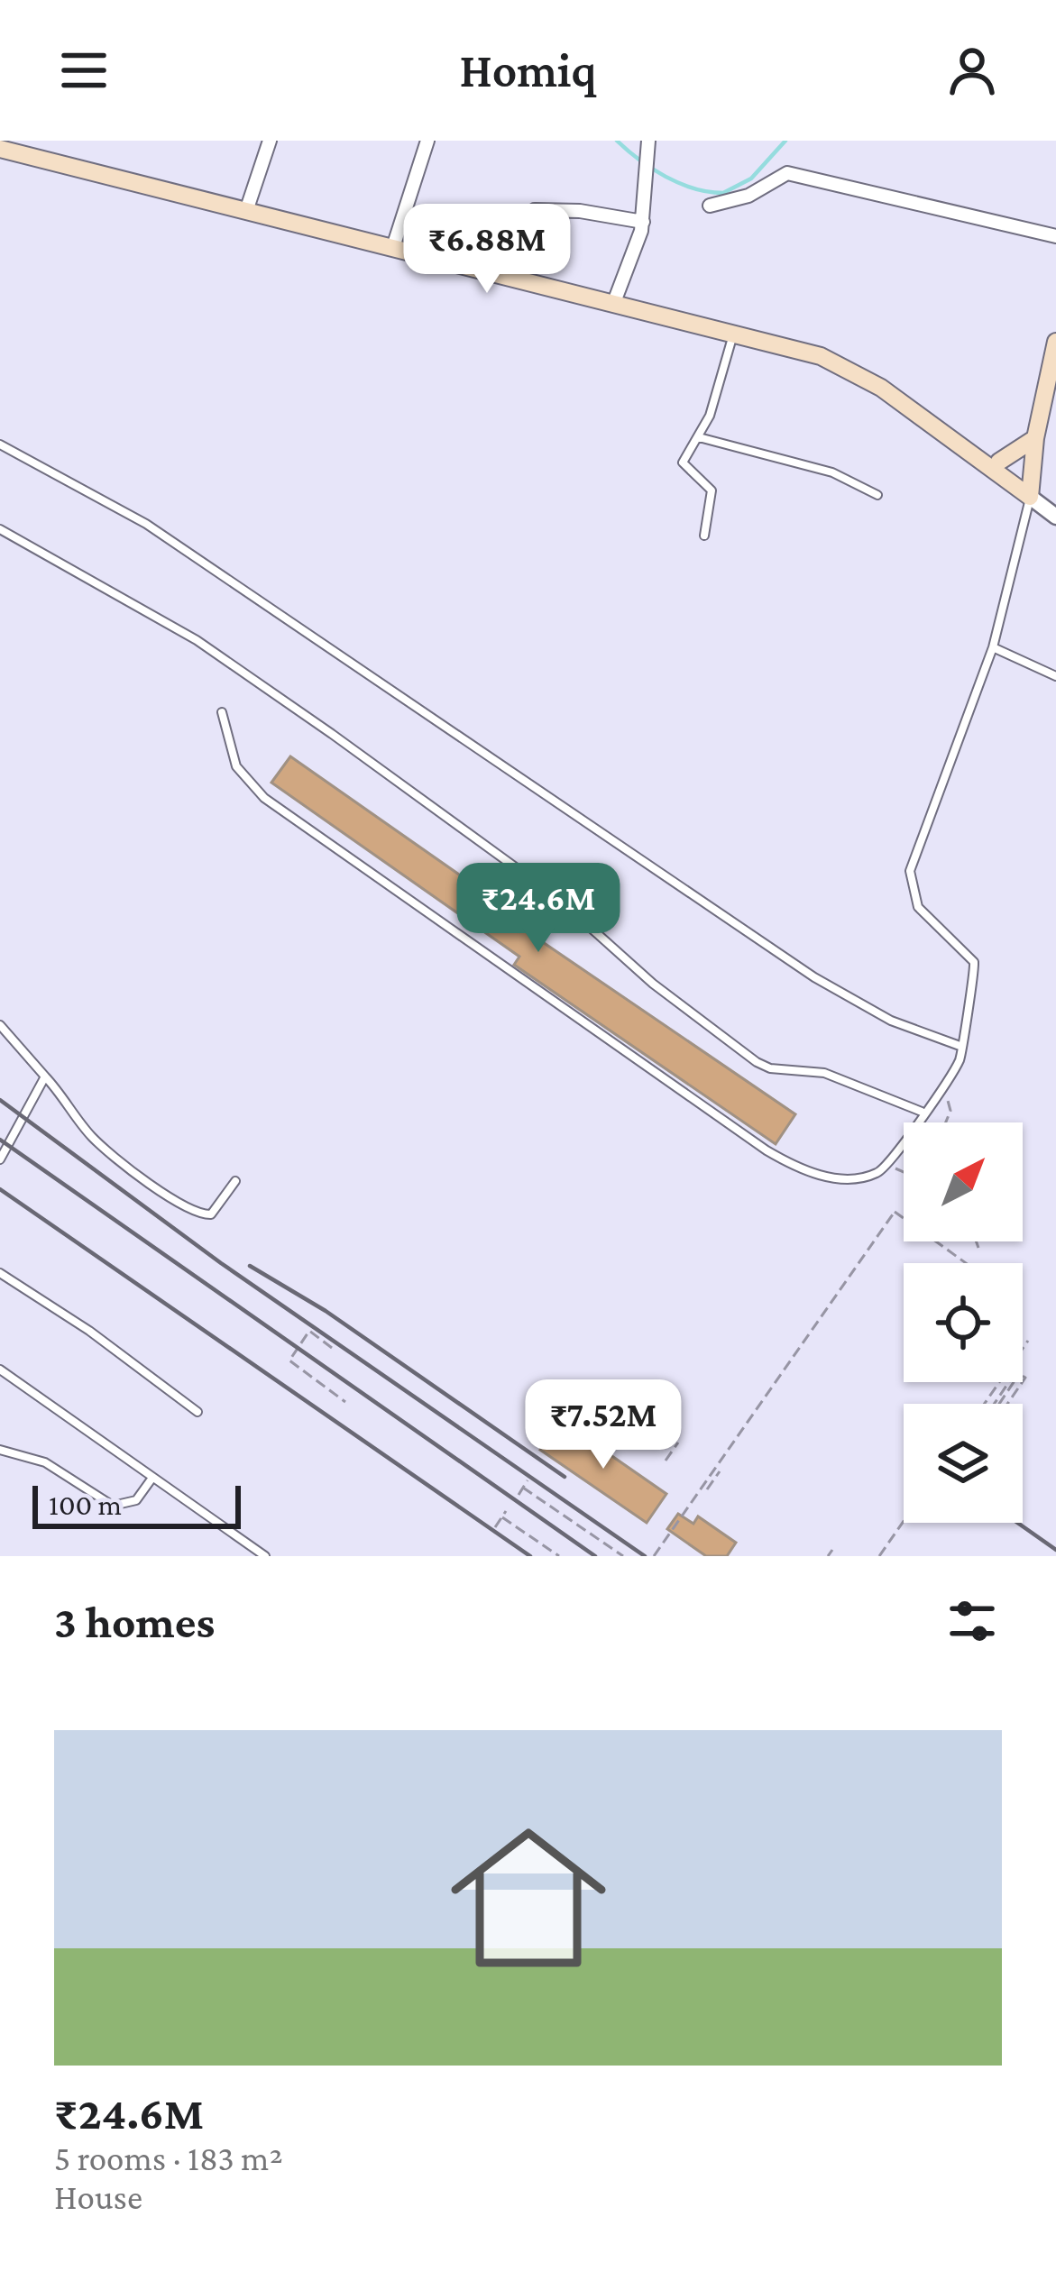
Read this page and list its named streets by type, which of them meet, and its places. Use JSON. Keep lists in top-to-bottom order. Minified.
{"scale_bar":"100 m","north":"top right","page":{"header":"Homiq","price":["₹6.88M","₹24.6M","₹7.52M"],"scale":"100 m","heading":"3 homes","list":[{"name":"₹24.6M","note":"5 rooms · 183 m² · House"}]}}
